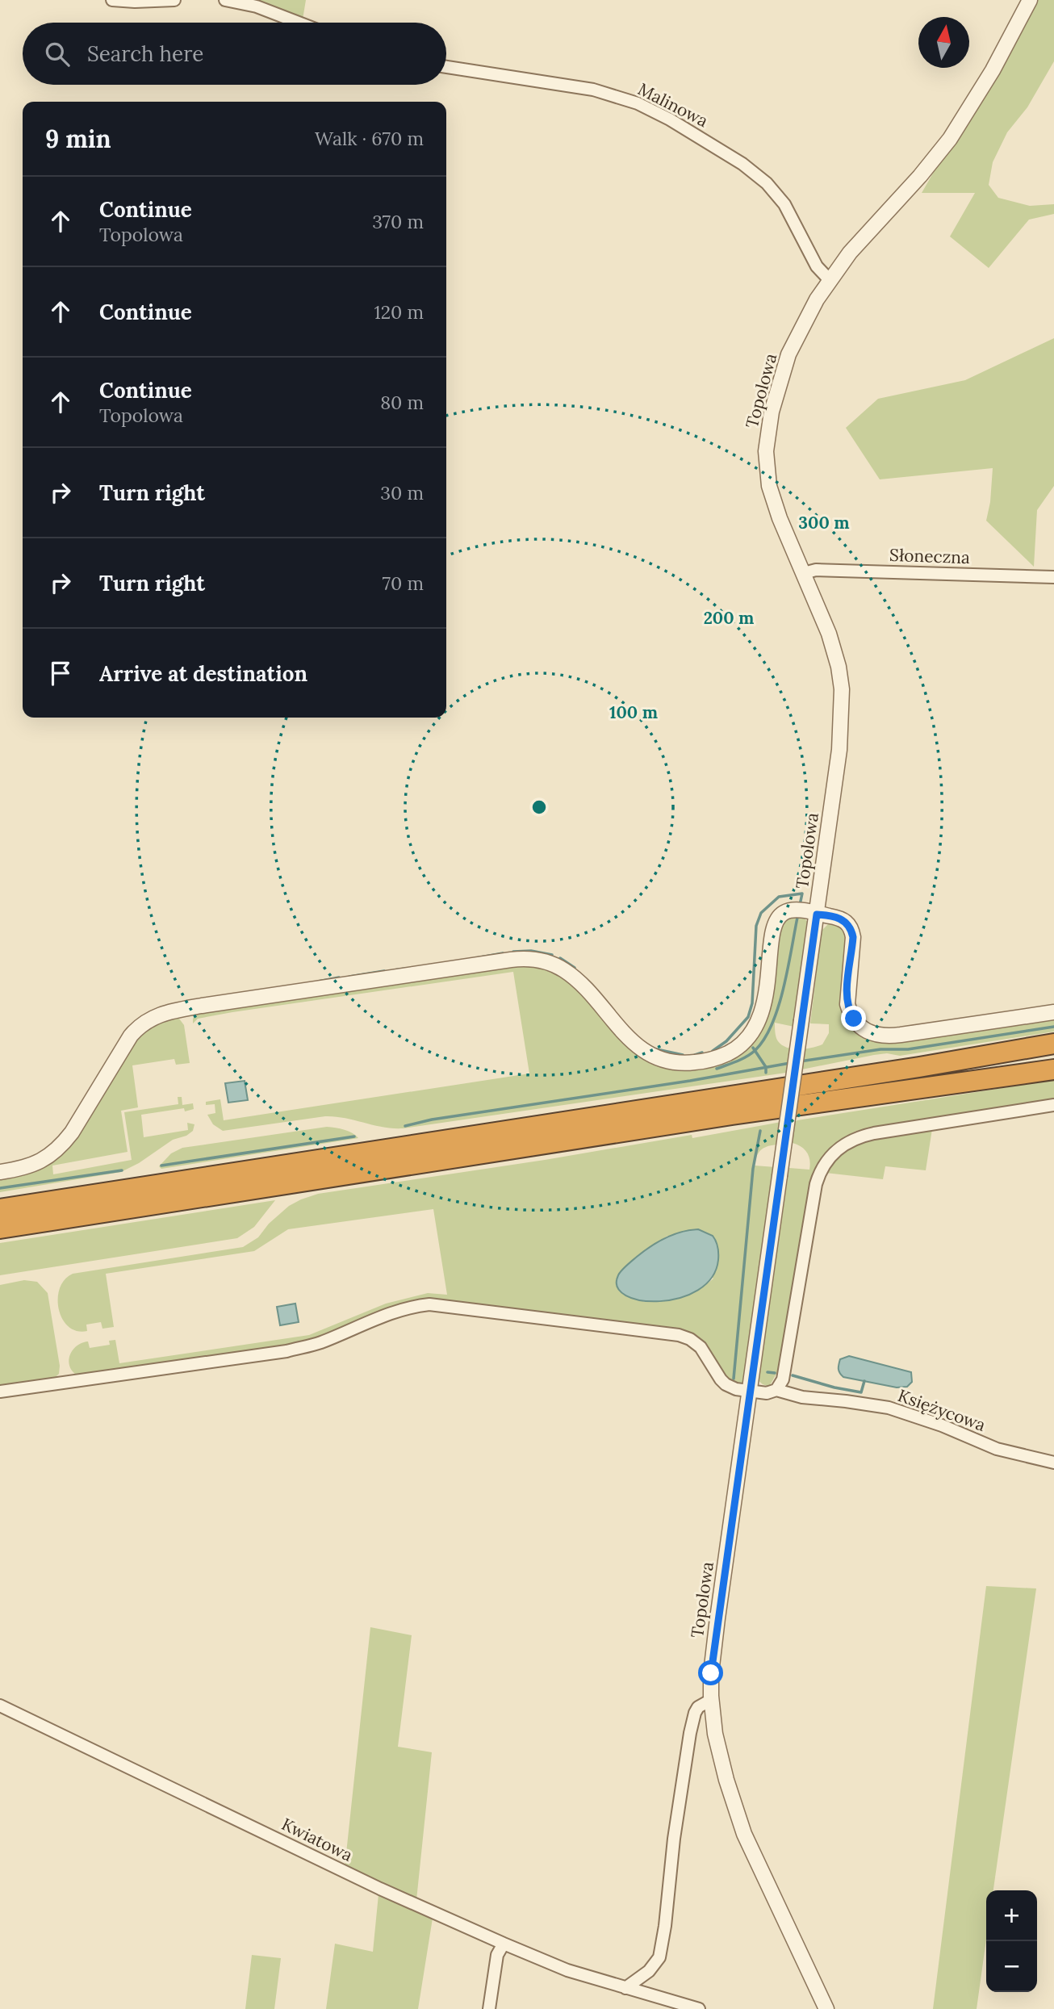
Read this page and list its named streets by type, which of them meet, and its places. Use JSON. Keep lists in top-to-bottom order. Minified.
{"streets":{"street":["Malinowa","Topolowa","Słoneczna","Księżycowa","Kwiatowa"]},"crossings":[["Malinowa","Topolowa"],["Topolowa","Słoneczna"],["Topolowa","Księżycowa"]],"north":"top","page":{"search":"Search here","heading":["9 min","Walk · 670 m"],"list":[["Continue","Topolowa","370 m"],["Continue","120 m"],["Continue","Topolowa","80 m"],["Turn right","30 m"],["Turn right","70 m"],"Arrive at destination"],"map_buttons":["+","−"]},"rings":["300 m","200 m","100 m"]}
